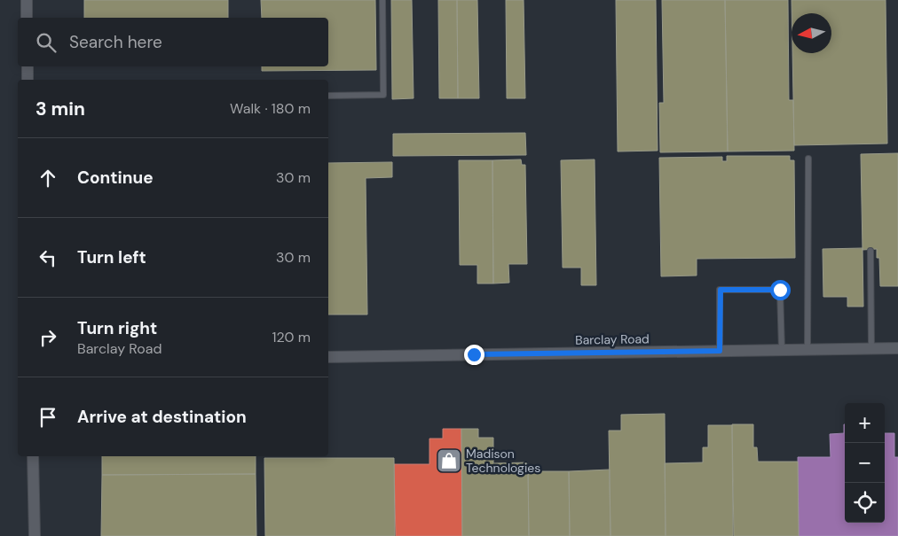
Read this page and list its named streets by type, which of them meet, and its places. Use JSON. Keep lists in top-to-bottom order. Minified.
{"streets":{"street":["Barclay Road"]},"places":{"shop":["Madison Technologies"]},"north":"left","page":{"search":"Search here","heading":["3 min","Walk · 180 m"],"list":[["Continue","30 m"],["Turn left","30 m"],["Turn right","Barclay Road","120 m"],"Arrive at destination"],"map_buttons":["+","−"]}}
